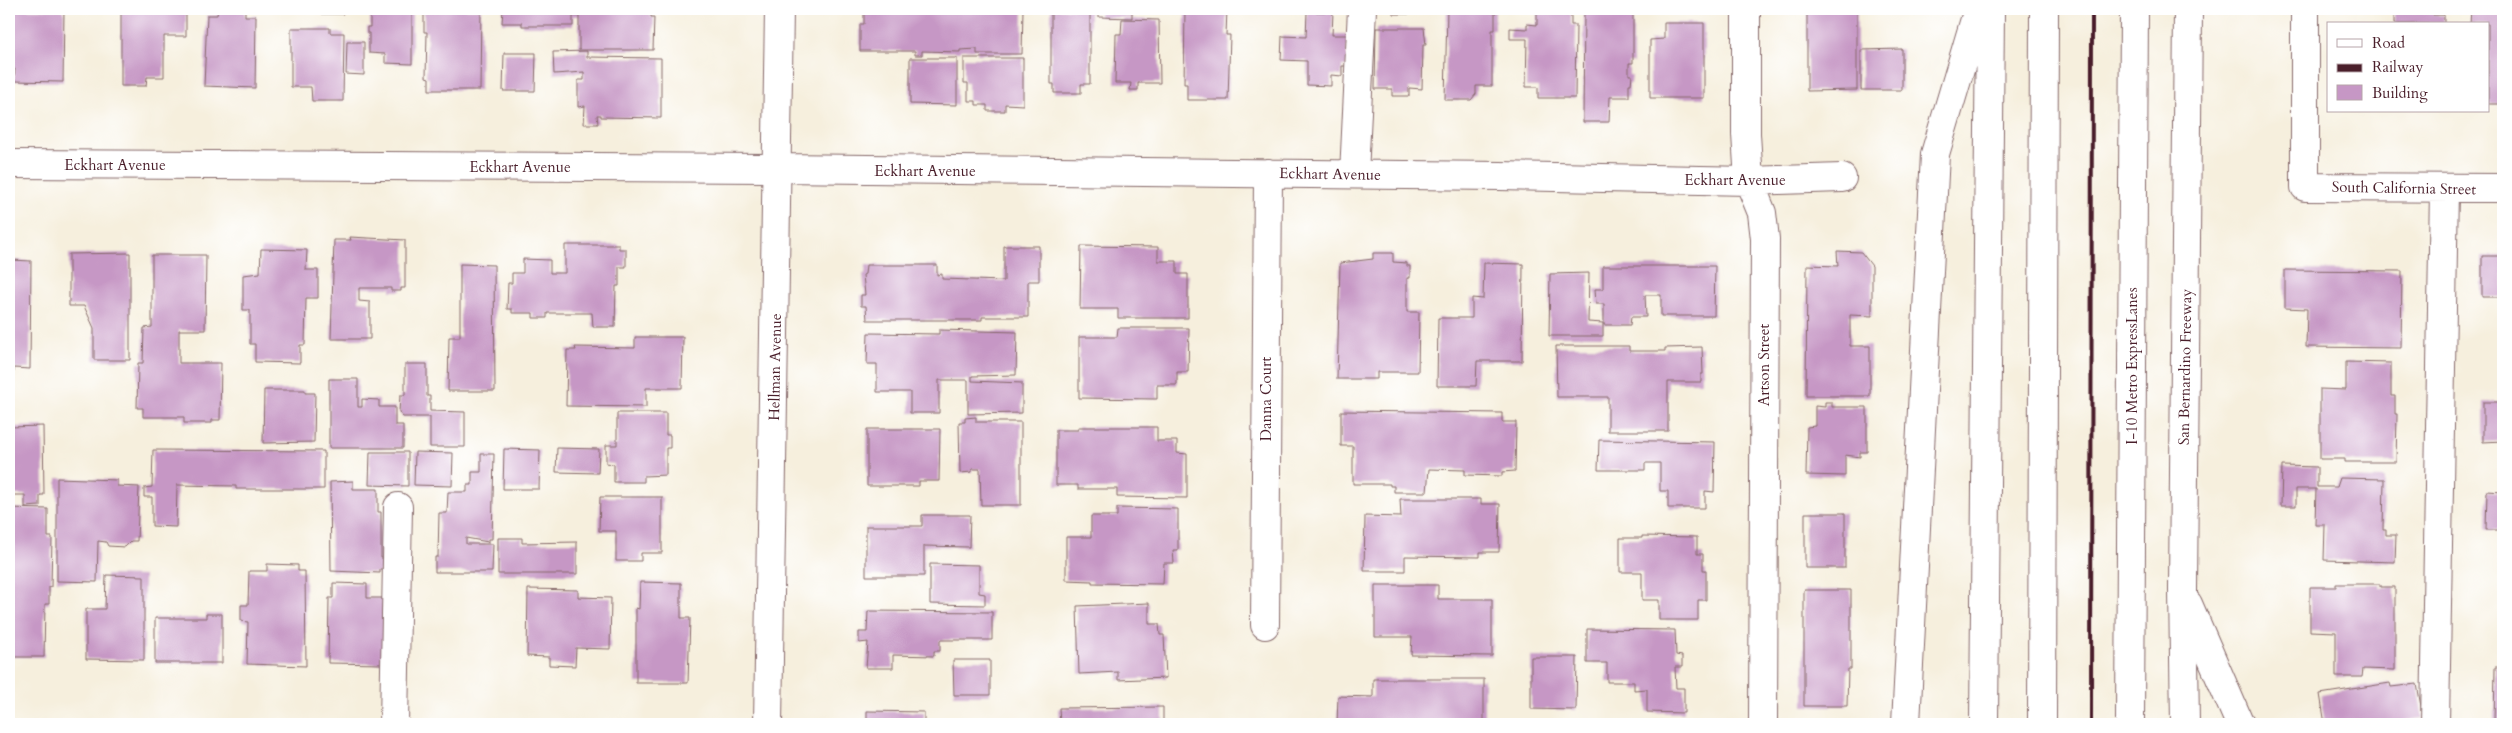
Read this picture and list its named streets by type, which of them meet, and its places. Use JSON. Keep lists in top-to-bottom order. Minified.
{"streets":{"main road":["Eckhart Avenue","South California Street","Artson Street","I-10 Metro ExpressLanes","Hellman Avenue","San Bernardino Freeway","Danna Court"]},"crossings":[["Eckhart Avenue","Artson Street"],["Eckhart Avenue","Hellman Avenue"],["Eckhart Avenue","Danna Court"]],"legend":["Road","Railway","Building"]}
